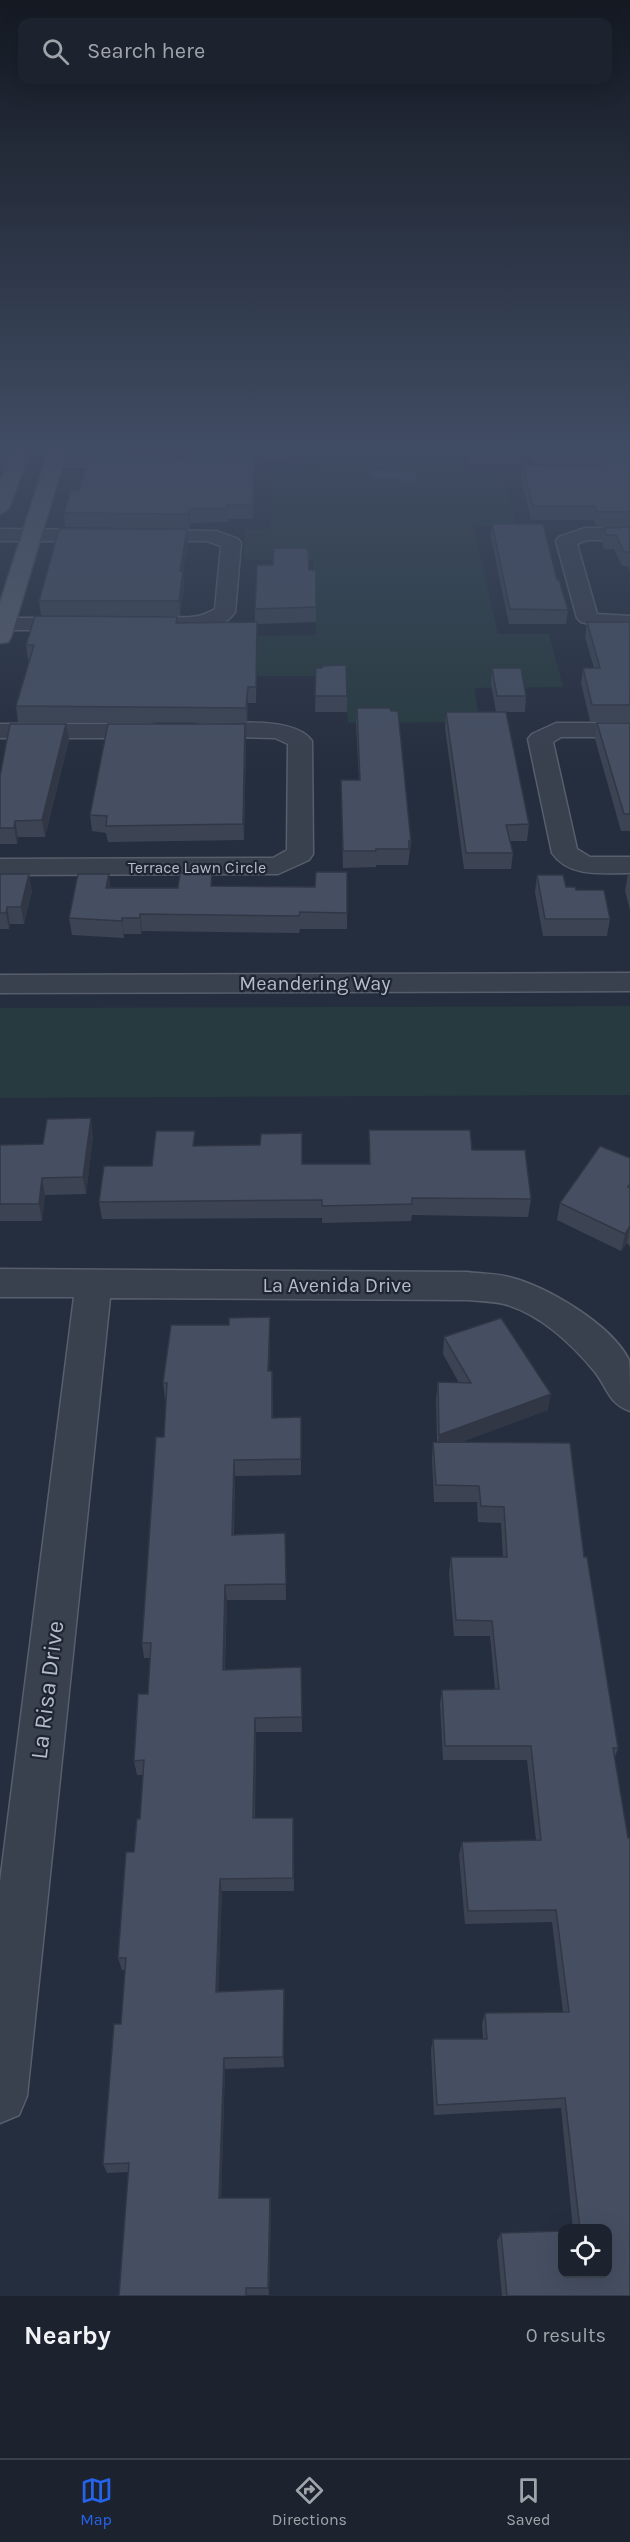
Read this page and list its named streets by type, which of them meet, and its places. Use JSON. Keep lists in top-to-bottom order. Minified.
{"streets":{"street":["Terrace Lawn Circle","Meandering Way","La Avenida Drive","La Risa Drive"]},"crossings":[["La Avenida Drive","La Risa Drive"]],"page":{"search":"Search here","heading":["Nearby","0 results"],"nav":["Map","Directions","Saved"]}}
